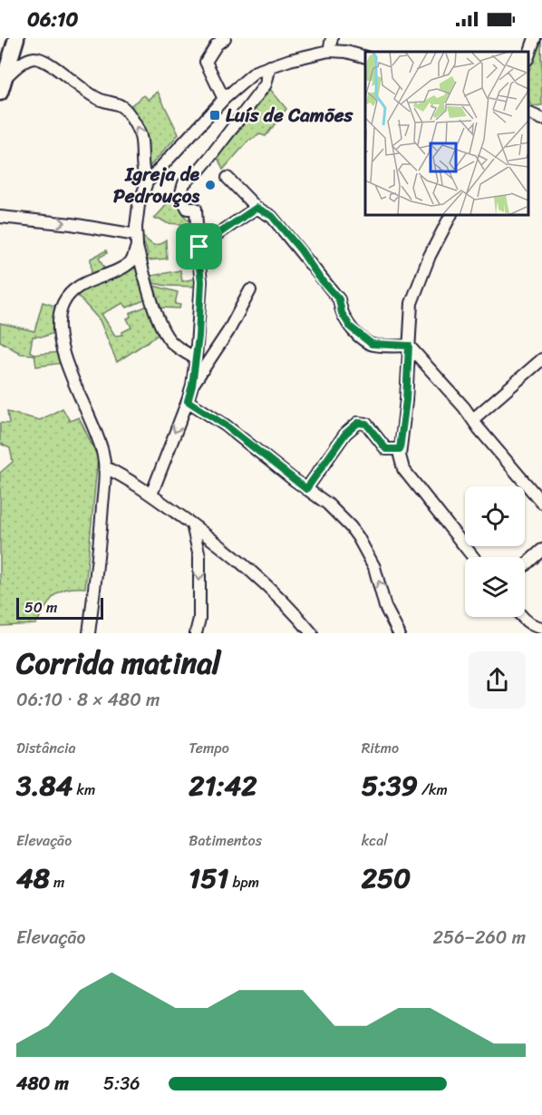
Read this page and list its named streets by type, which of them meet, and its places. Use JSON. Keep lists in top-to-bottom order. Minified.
{"places":{"transit":["Luís de Camões"],"other":["Igreja de Pedrouços"]},"scale_bar":"50 m","page":{"status":"06:10","scale":"50 m","heading":["Corrida matinal","06:10 · 8 × 480 m"],"stats":[["Distância","3.84 km"],["Tempo","21:42"],["Ritmo","5:39 /km"],["Elevação","48 m"],["Batimentos","151 bpm"],["kcal","250"]],"chart":["Elevação","256–260 m"],"list":[{"name":"480 m","note":"5:36"}]}}
